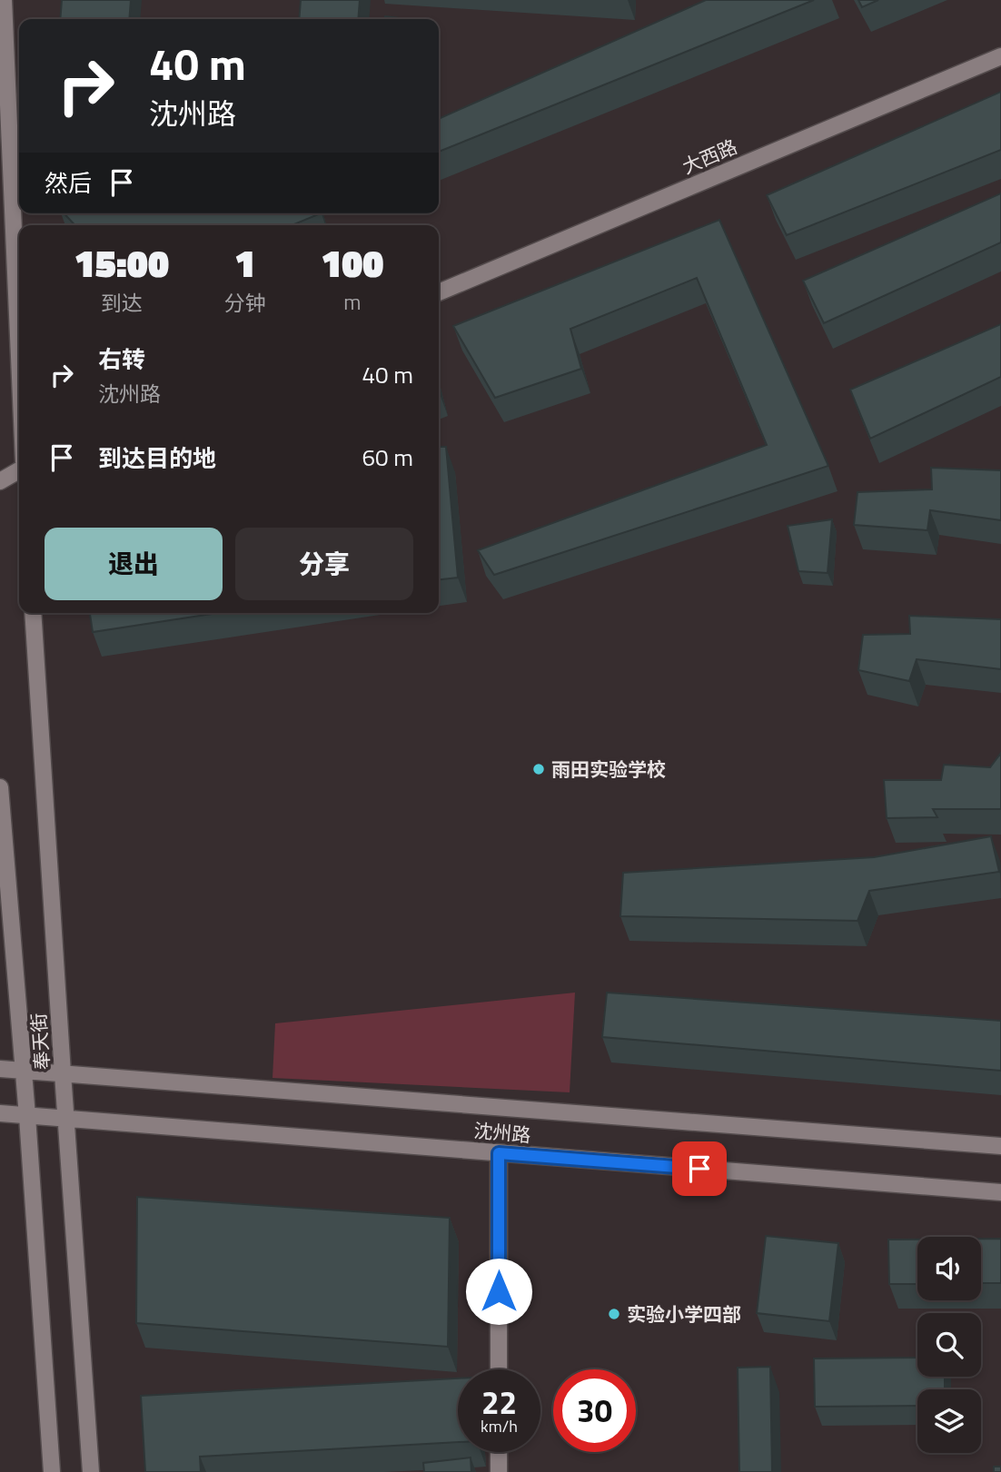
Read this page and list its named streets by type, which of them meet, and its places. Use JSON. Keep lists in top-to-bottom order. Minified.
{"streets":{"main road":["大西路","奉天街","沈州路"]},"crossings":[["奉天街","沈州路"]],"places":["雨田实验学校","实验小学四部"],"page":{"turn":["40 m","沈州路"],"then":"然后","eta":["15:00","到达","1","分钟","100","m"],"list":[{"name":"右转","note":"沈州路","value":"40 m"},{"name":"到达目的地","value":"60 m"}],"buttons":["退出","分享"],"speed":"22 km/h","limit":"30"}}
